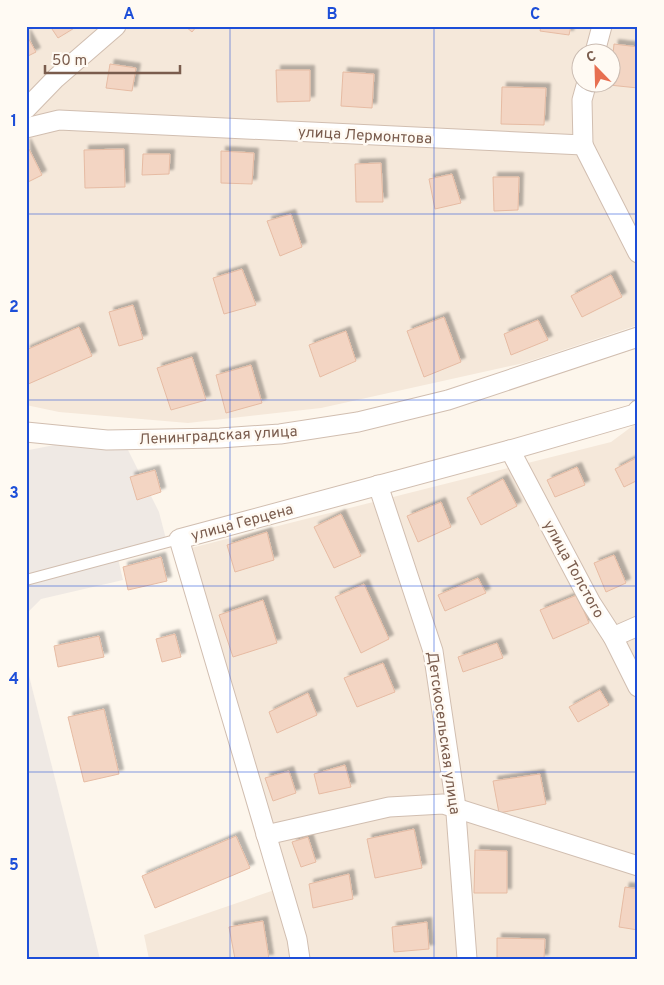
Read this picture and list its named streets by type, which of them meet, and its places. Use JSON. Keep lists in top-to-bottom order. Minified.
{"streets":{"street":["улица Лермонтова","Ленинградская улица","улица Герцена","улица Толстого","Детскосельская улица"]},"crossings":[["улица Герцена","улица Толстого"],["улица Герцена","Детскосельская улица"]],"scale_bar":"50 m","north":"top left","grid":{"columns":["A","B","C"],"rows":["1","2","3","4","5"]}}
